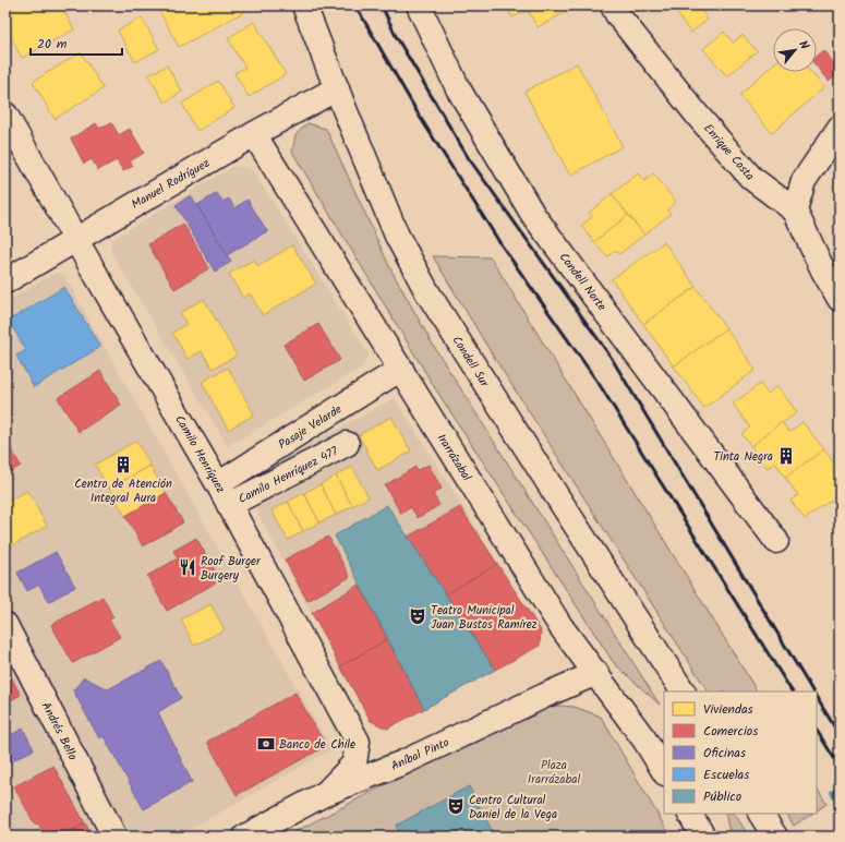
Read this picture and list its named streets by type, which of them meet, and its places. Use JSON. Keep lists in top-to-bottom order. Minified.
{"streets":{"street":["Enrique Costa","Manuel Rodríguez","Condell Norte","Condell Sur","Pasaje Velarde","Camilo Henríquez","Irarrázabal","Camilo Henríquez 477","Andrés Bello","Aníbal Pinto"]},"crossings":[["Manuel Rodríguez","Condell Sur"],["Manuel Rodríguez","Camilo Henríquez"],["Manuel Rodríguez","Irarrázabal"],["Pasaje Velarde","Camilo Henríquez"],["Pasaje Velarde","Irarrázabal"],["Pasaje Velarde","Camilo Henríquez 477"],["Camilo Henríquez","Camilo Henríquez 477"],["Camilo Henríquez","Aníbal Pinto"],["Irarrázabal","Aníbal Pinto"]],"parks":["Plaza Irarrázabal"],"places":{"building":["Tinta Negra","Centro de Atención Integral Aura"],"restaurant":["Roof Burger Burgery"],"theatre":["Teatro Municipal Juan Bustos Ramírez","Centro Cultural Daniel de la Vega"],"bank":["Banco de Chile"]},"legend":["Viviendas","Comercios","Oficinas","Escuelas","Público"],"scale_bar":"20 m","north":"top right"}
